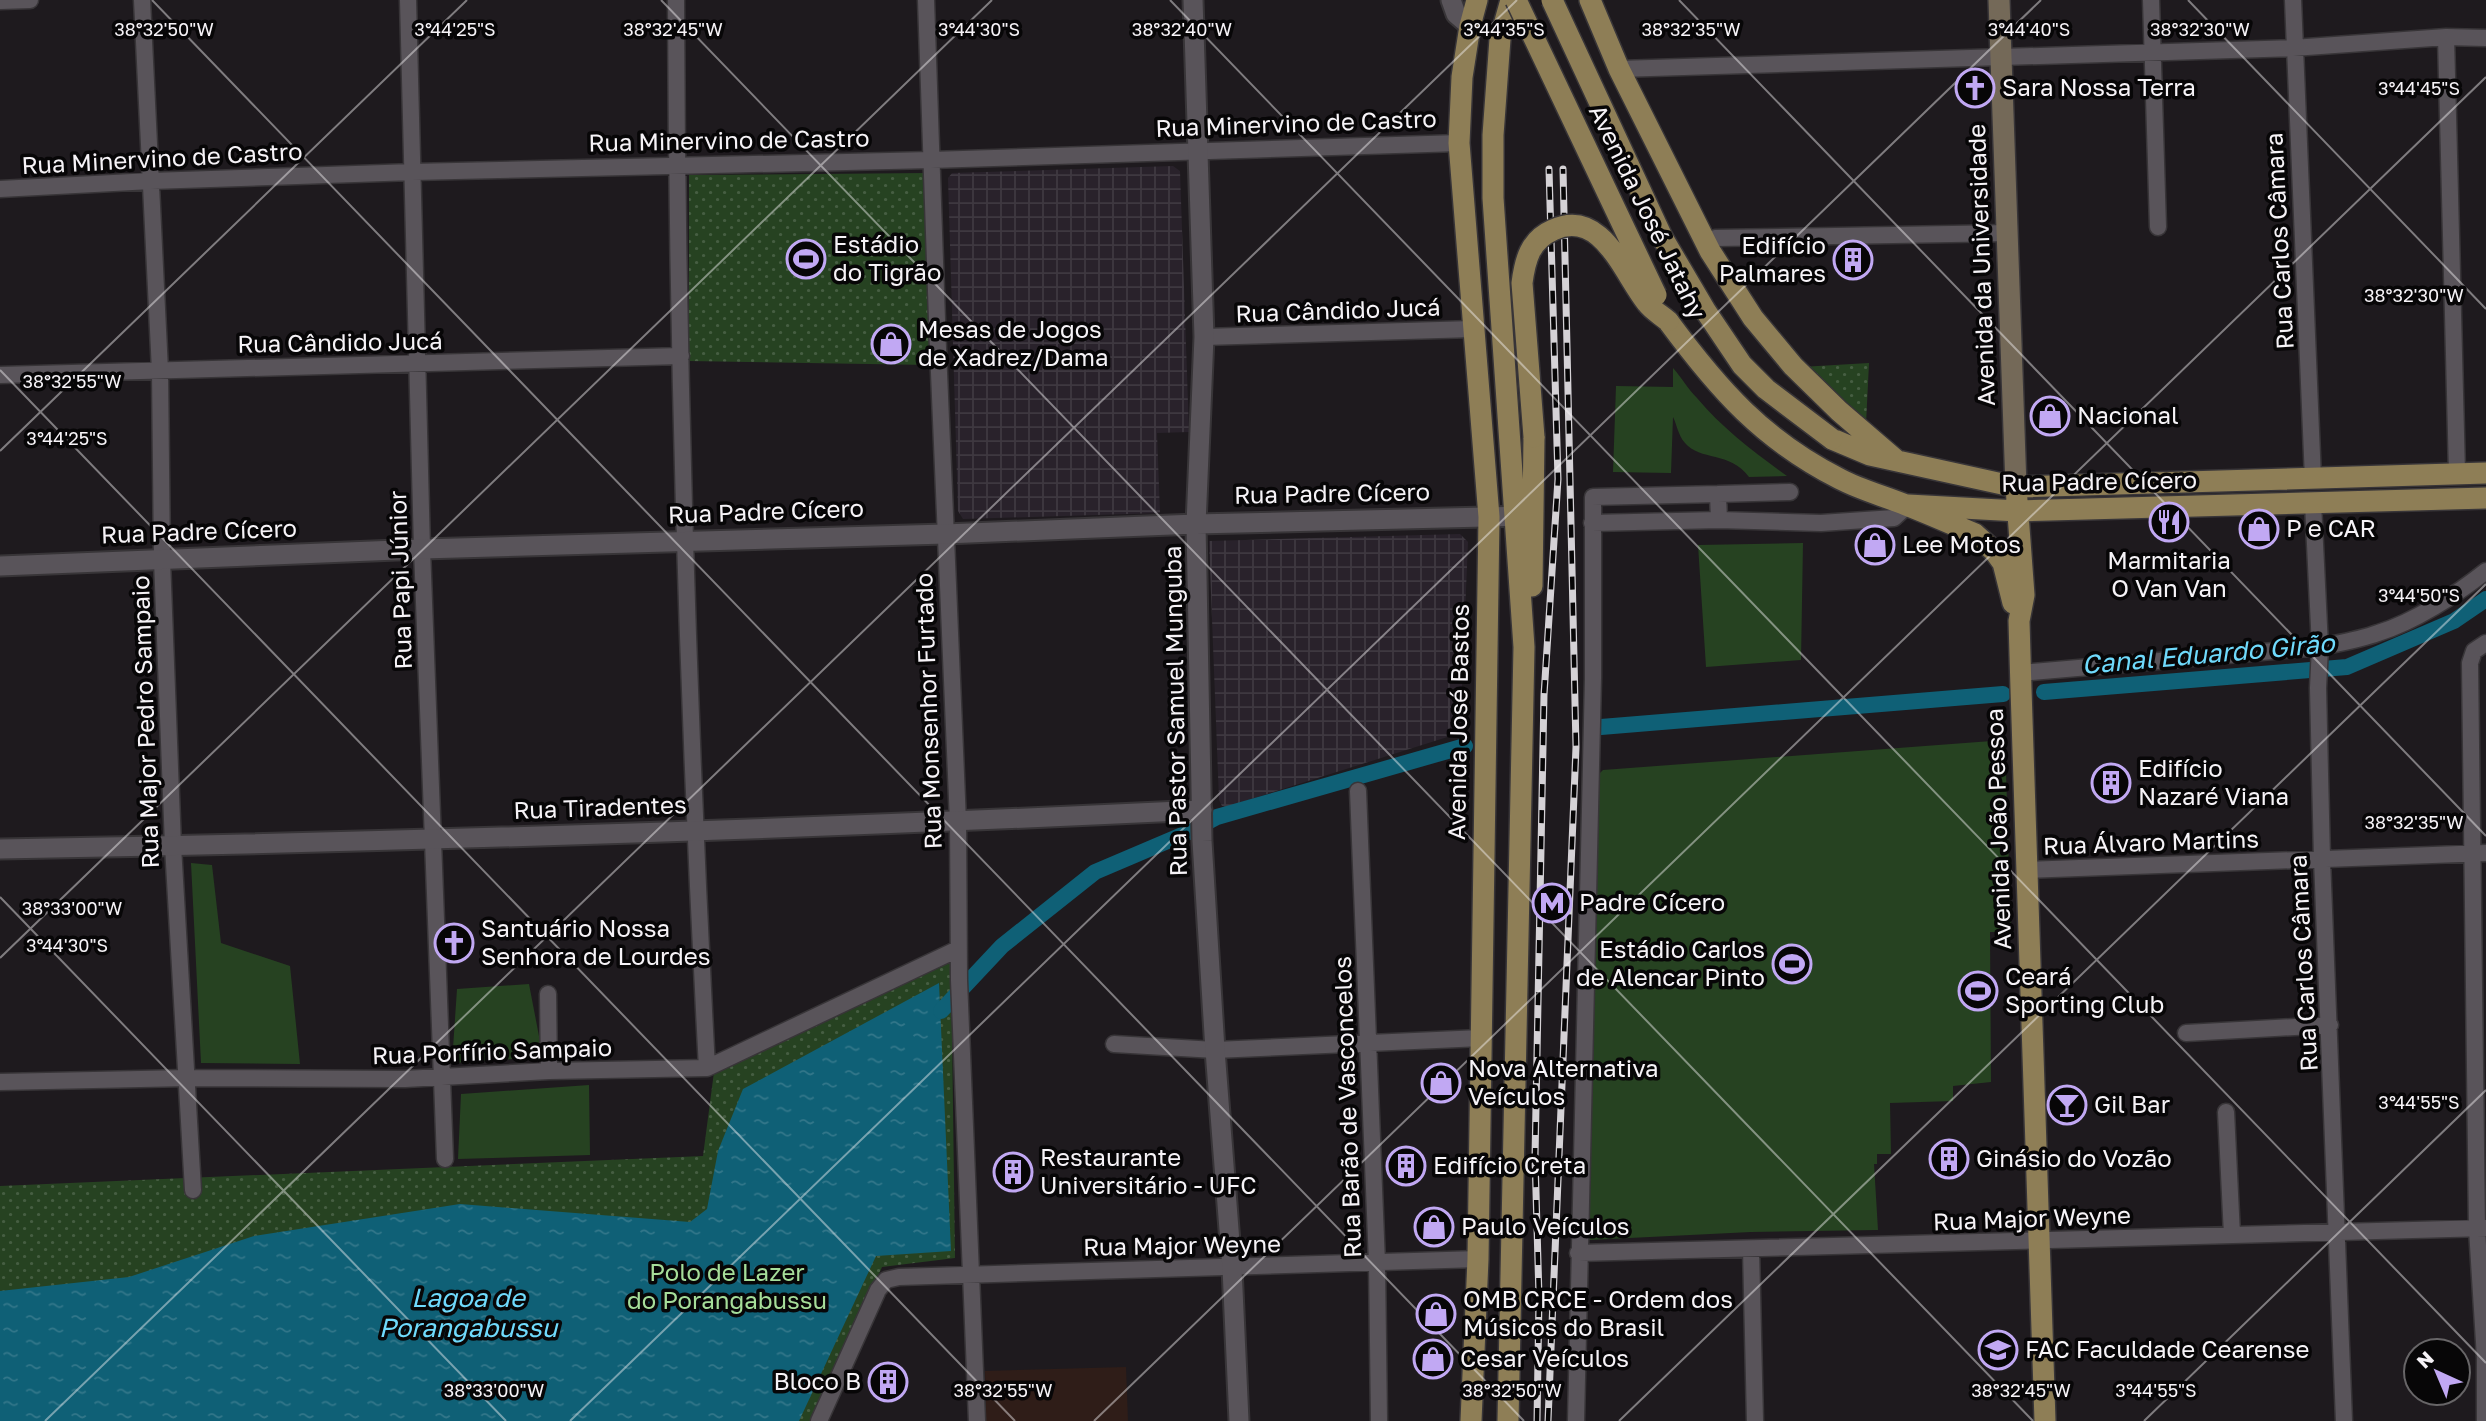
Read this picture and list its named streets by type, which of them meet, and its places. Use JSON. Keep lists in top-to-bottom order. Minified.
{"streets":{"main road":["Avenida José Jatahy","Avenida da Universidade","Rua Padre Cícero","Avenida José Bastos","Avenida João Pessoa"],"street":["Rua Minervino de Castro","Rua Carlos Câmara","Rua Cândido Jucá","Rua Papi Júnior","Rua Monsenhor Furtado","Rua Pastor Samuel Munguba","Rua Major Pedro Sampaio","Rua Tiradentes","Rua Álvaro Martins","Rua Porfírio Sampaio","Rua Barão de Vasconcelos","Rua Major Weyne"]},"crossings":[["Rua Minervino de Castro","Rua Papi Júnior"],["Rua Minervino de Castro","Rua Monsenhor Furtado"],["Rua Minervino de Castro","Rua Pastor Samuel Munguba"],["Rua Minervino de Castro","Rua Major Pedro Sampaio"],["Rua Minervino de Castro","Avenida José Bastos"],["Avenida José Jatahy","Rua Padre Cícero"],["Rua Carlos Câmara","Rua Padre Cícero"],["Rua Carlos Câmara","Rua Álvaro Martins"],["Rua Carlos Câmara","Rua Major Weyne"],["Avenida da Universidade","Rua Padre Cícero"],["Avenida da Universidade","Avenida João Pessoa"],["Rua Cândido Jucá","Rua Papi Júnior"],["Rua Cândido Jucá","Rua Pastor Samuel Munguba"],["Rua Cândido Jucá","Rua Major Pedro Sampaio"],["Rua Cândido Jucá","Avenida José Bastos"],["Rua Padre Cícero","Rua Papi Júnior"],["Rua Padre Cícero","Rua Monsenhor Furtado"],["Rua Padre Cícero","Rua Pastor Samuel Munguba"],["Rua Padre Cícero","Rua Major Pedro Sampaio"],["Rua Padre Cícero","Avenida José Bastos"],["Rua Padre Cícero","Avenida João Pessoa"],["Rua Papi Júnior","Rua Tiradentes"],["Rua Papi Júnior","Rua Porfírio Sampaio"],["Rua Monsenhor Furtado","Rua Tiradentes"],["Rua Monsenhor Furtado","Rua Porfírio Sampaio"],["Rua Monsenhor Furtado","Rua Major Weyne"],["Rua Pastor Samuel Munguba","Rua Tiradentes"],["Rua Pastor Samuel Munguba","Rua Major Weyne"],["Rua Major Pedro Sampaio","Rua Tiradentes"],["Rua Major Pedro Sampaio","Rua Porfírio Sampaio"],["Avenida José Bastos","Rua Major Weyne"],["Avenida João Pessoa","Rua Álvaro Martins"],["Avenida João Pessoa","Rua Major Weyne"],["Rua Barão de Vasconcelos","Rua Major Weyne"]],"water":["Canal Eduardo Girão","Lagoa de Porangabussu"],"parks":["Polo de Lazer do Porangabussu"],"places":{"church":["Sara Nossa Terra","Santuário Nossa Senhora de Lourdes"],"sports":["Estádio do Tigrão","Estádio Carlos de Alencar Pinto","Ceará Sporting Club"],"building":["Edifício Palmares","Edifício Nazaré Viana","Ginásio do Vozão","Edifício Creta","Restaurante Universitário - UFC","Bloco B"],"shop":["Mesas de Jogos de Xadrez/Dama","Nacional","P e CAR","Lee Motos","Nova Alternativa Veículos","Paulo Veículos","OMB CRCE - Ordem dos Músicos do Brasil","Cesar Veículos"],"restaurant":["Marmitaria O Van Van"],"metro station":["Padre Cícero"],"bar":["Gil Bar"],"school or university":["FAC Faculdade Cearense"]},"north":"top left","coordinates":["3°44'25\"S","3°44'30\"S","3°44'35\"S","3°44'40\"S","38°32'50\"W","38°32'45\"W","38°32'40\"W","38°32'35\"W","38°32'30\"W","3°44'45\"S","38°32'55\"W","3°44'50\"S","38°33'00\"W","3°44'55\"S"]}
